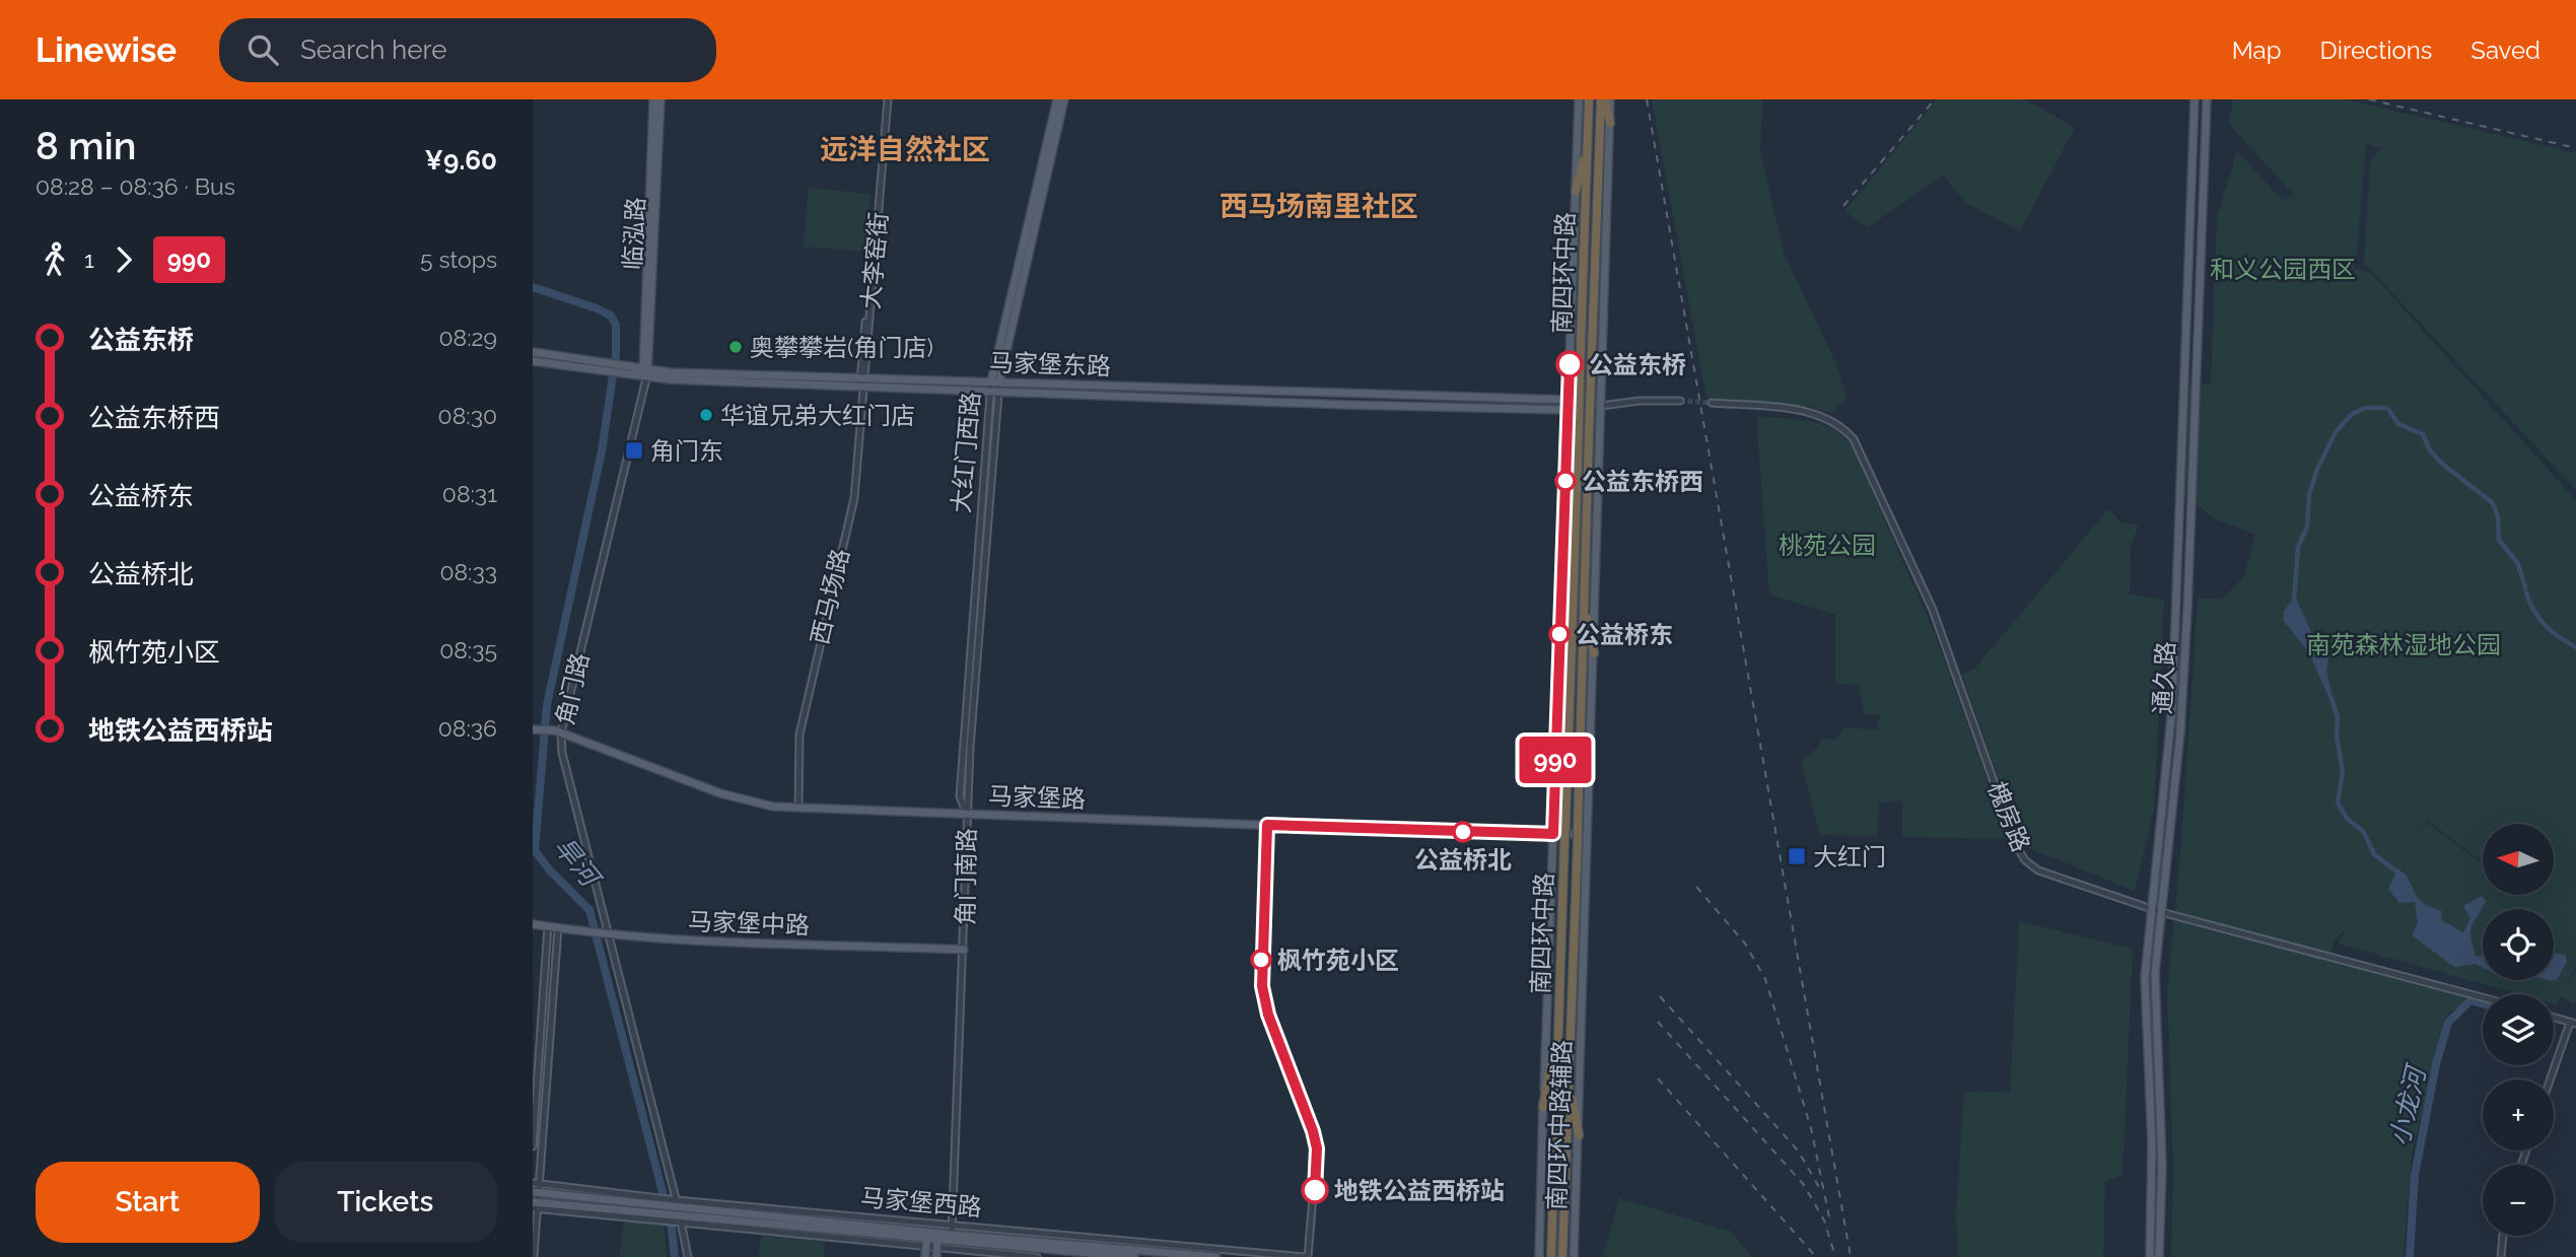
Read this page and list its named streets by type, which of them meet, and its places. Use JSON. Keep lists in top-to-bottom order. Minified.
{"streets":{"highway":["南四环中路"],"main road":["临泓路","马家堡东路","大红门西路","通久路","马家堡路","马家堡中路","南四环中路辅路","马家堡西路"],"street":["大李窑街","西马场路","角门路","槐房路","角门南路"]},"crossings":[["临泓路","马家堡东路"],["临泓路","角门路"],["大李窑街","马家堡东路"],["大李窑街","西马场路"],["马家堡东路","大红门西路"],["马家堡东路","西马场路"],["马家堡东路","角门路"],["马家堡东路","角门南路"],["马家堡东路","南四环中路辅路"],["大红门西路","角门南路"],["西马场路","马家堡路"],["通久路","槐房路"],["角门路","马家堡路"],["角门路","马家堡中路"],["角门路","马家堡西路"],["马家堡路","角门南路"],["马家堡路","南四环中路辅路"],["角门南路","马家堡中路"],["角门南路","马家堡西路"]],"districts":["远洋自然社区","西马场南里社区"],"water":["旱河","小龙河"],"parks":["和义公园西区","桃苑公园","南苑森林湿地公园"],"places":{"other":["奥攀攀岩(角门店)","公益东桥","华谊兄弟大红门店","公益东桥西","公益桥东","公益桥北","枫竹苑小区","地铁公益西桥站"],"transit":["角门东","大红门"]},"lines":["bus line 990"],"north":"left","page":{"header":"Linewise","search":"Search here","nav":["Map","Directions","Saved"],"heading":["8 min","08:28 – 08:36 · Bus","¥9.60"],"on_map":"990","legs":["1","990","5 stops"],"list":[{"name":"公益东桥","value":"08:29"},{"name":"公益东桥西","value":"08:30"},{"name":"公益桥东","value":"08:31"},{"name":"公益桥北","value":"08:33"},{"name":"枫竹苑小区","value":"08:35"},{"name":"地铁公益西桥站","value":"08:36"}],"map_buttons":["+","−"],"buttons":["Start","Tickets"]}}
